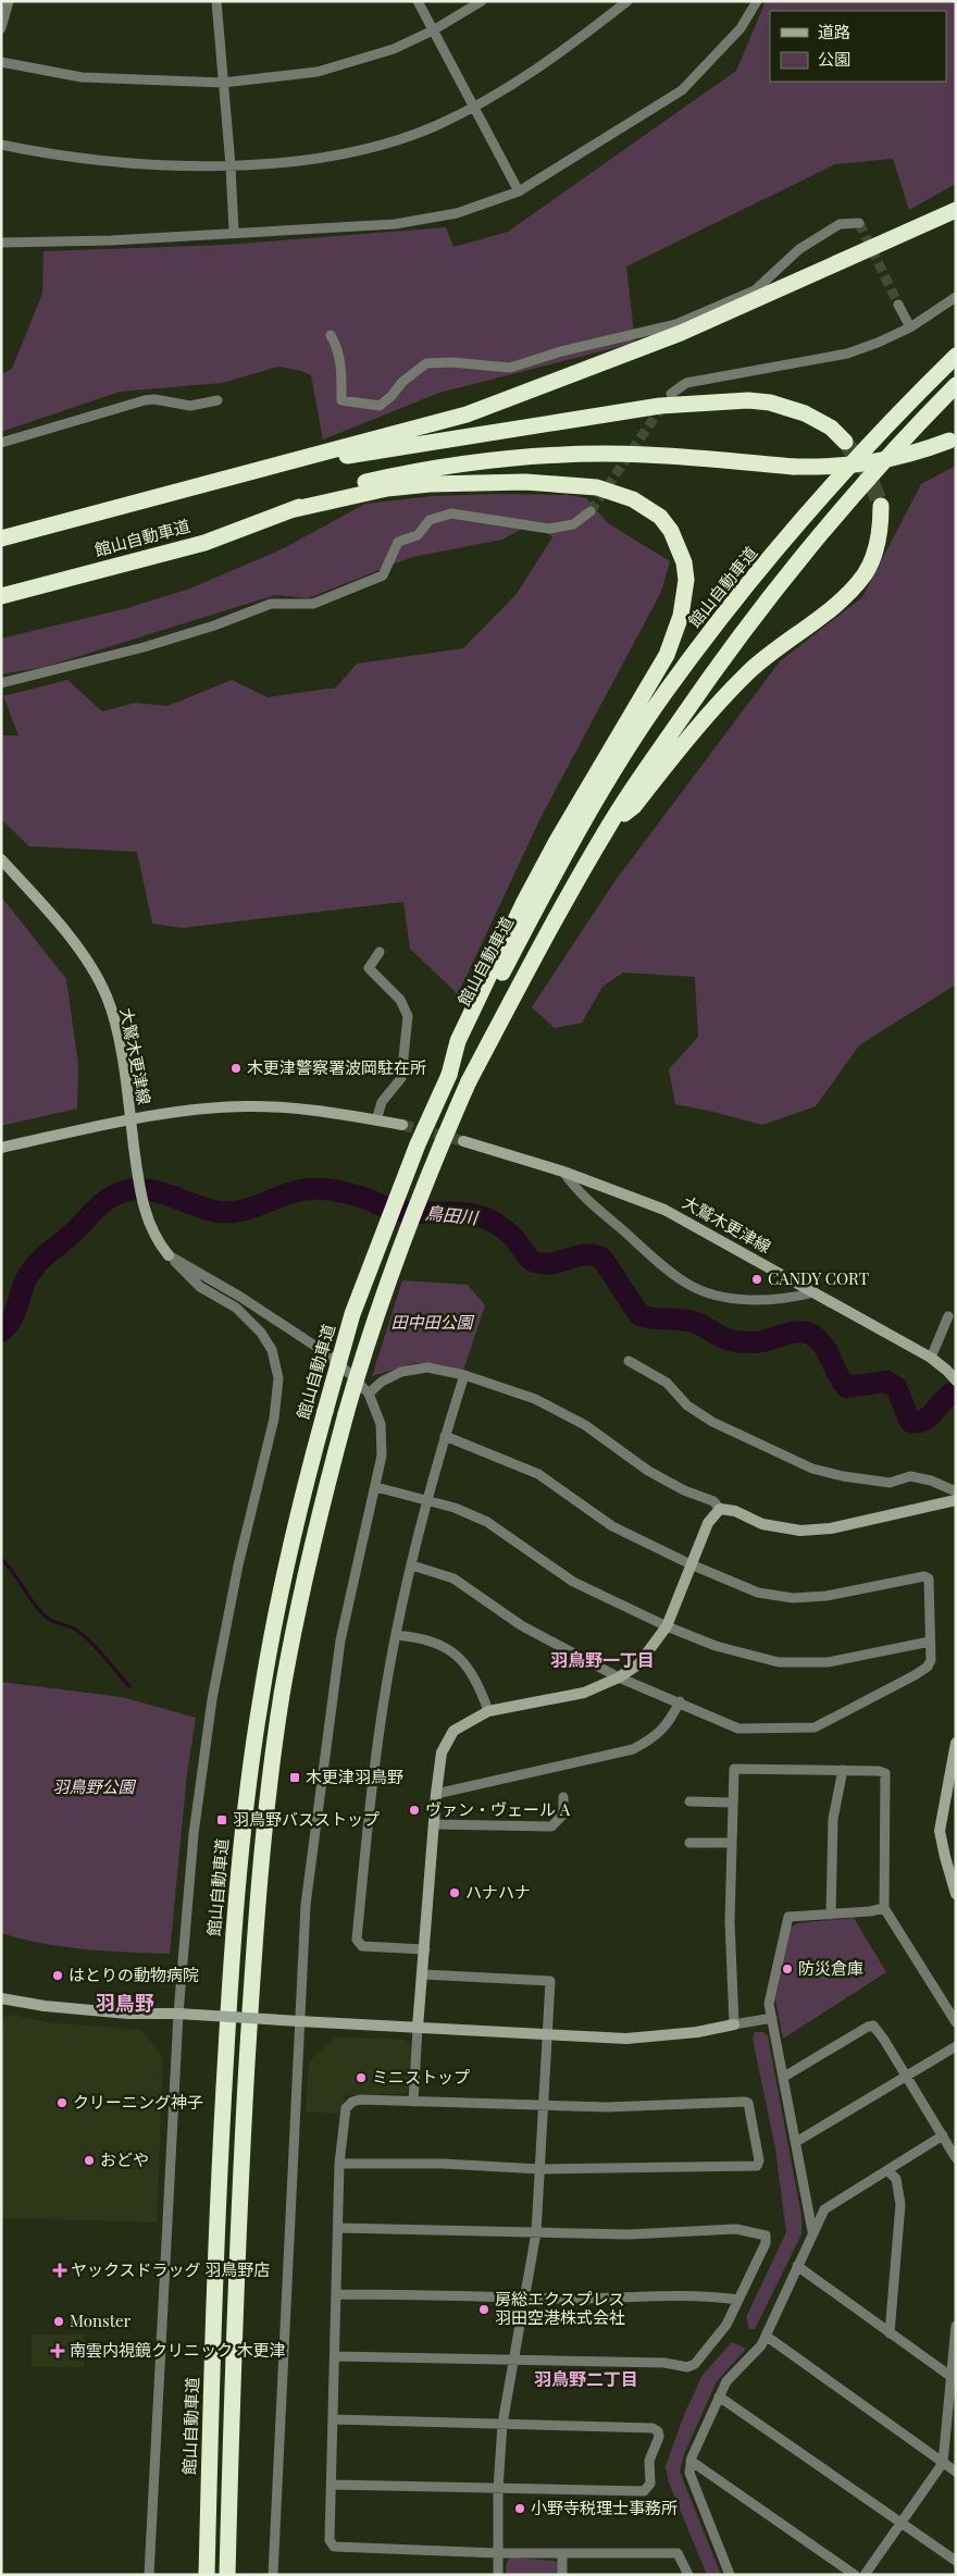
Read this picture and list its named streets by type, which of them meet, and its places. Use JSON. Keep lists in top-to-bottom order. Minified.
{"streets":{"highway":["館山自動車道"],"street":["大鷲木更津線"]},"districts":["羽鳥野一丁目","羽鳥野","羽鳥野二丁目"],"water":["鳥田川"],"parks":["田中田公園","羽鳥野公園"],"places":{"other":["木更津警察署波岡駐在所","CANDY CORT","ヴァン・ヴェール A","ハナハナ","防災倉庫","はとりの動物病院","ミニストップ","クリーニング神子","おどや","房総エクスプレス 羽田空港株式会社","Monster","小野寺税理士事務所"],"transit":["木更津羽鳥野","羽鳥野バスストップ"],"health":["ヤックスドラッグ 羽鳥野店","南雲内視鏡クリニック 木更津"]},"legend":["道路","公園"]}
